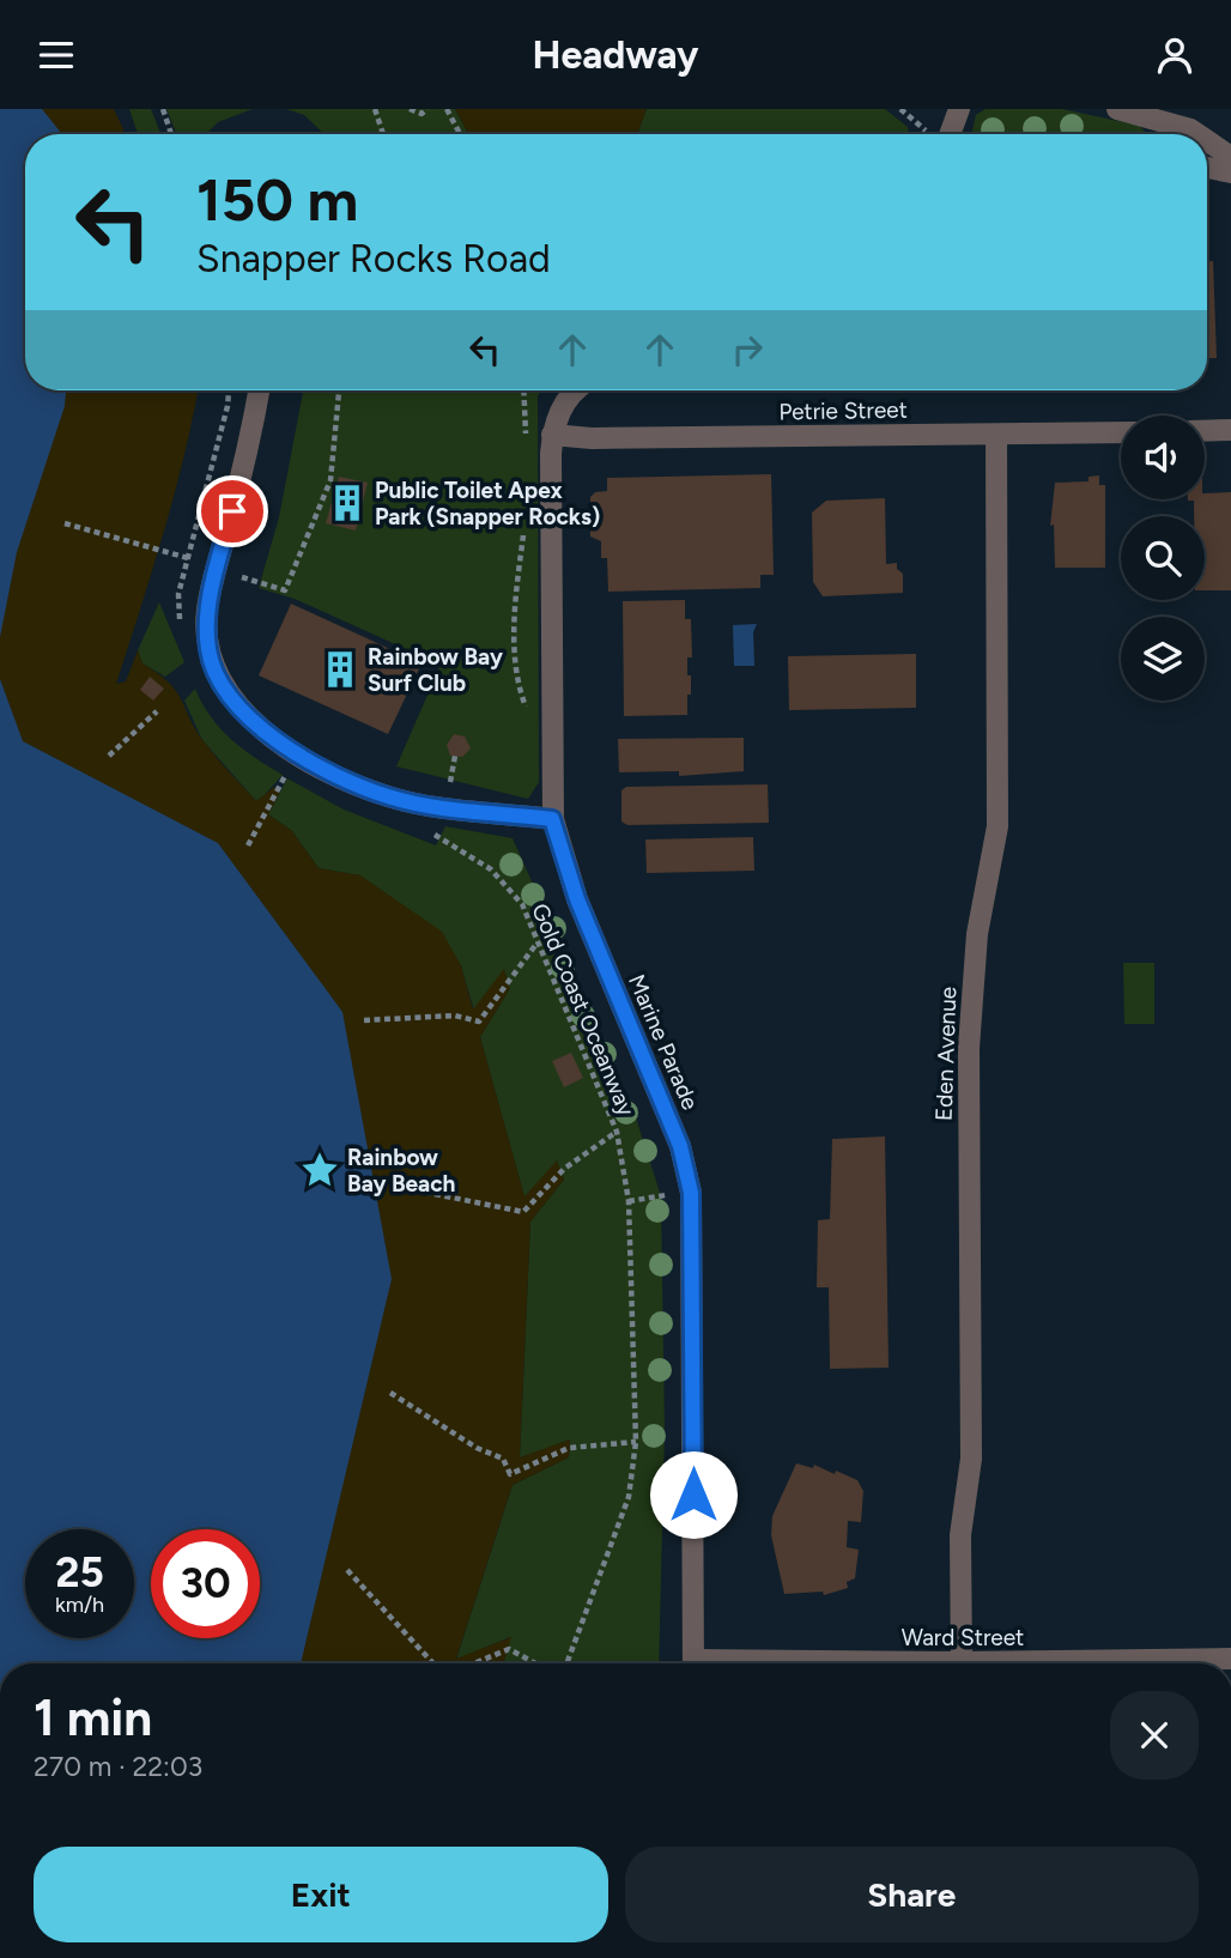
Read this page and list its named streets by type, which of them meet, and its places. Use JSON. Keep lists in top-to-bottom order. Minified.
{"streets":{"street":["Petrie Street","Marine Parade","Eden Avenue","Ward Street"],"path":["Gold Coast Oceanway"]},"crossings":[["Petrie Street","Marine Parade"],["Petrie Street","Eden Avenue"]],"places":{"building":["Public Toilet Apex Park (Snapper Rocks)","Rainbow Bay Surf Club"],"place":["Rainbow Bay Beach"]},"page":{"header":"Headway","turn":["150 m","Snapper Rocks Road"],"speed":"25 km/h","limit":"30","heading":["1 min","270 m · 22:03"],"buttons":["Exit","Share"]}}
